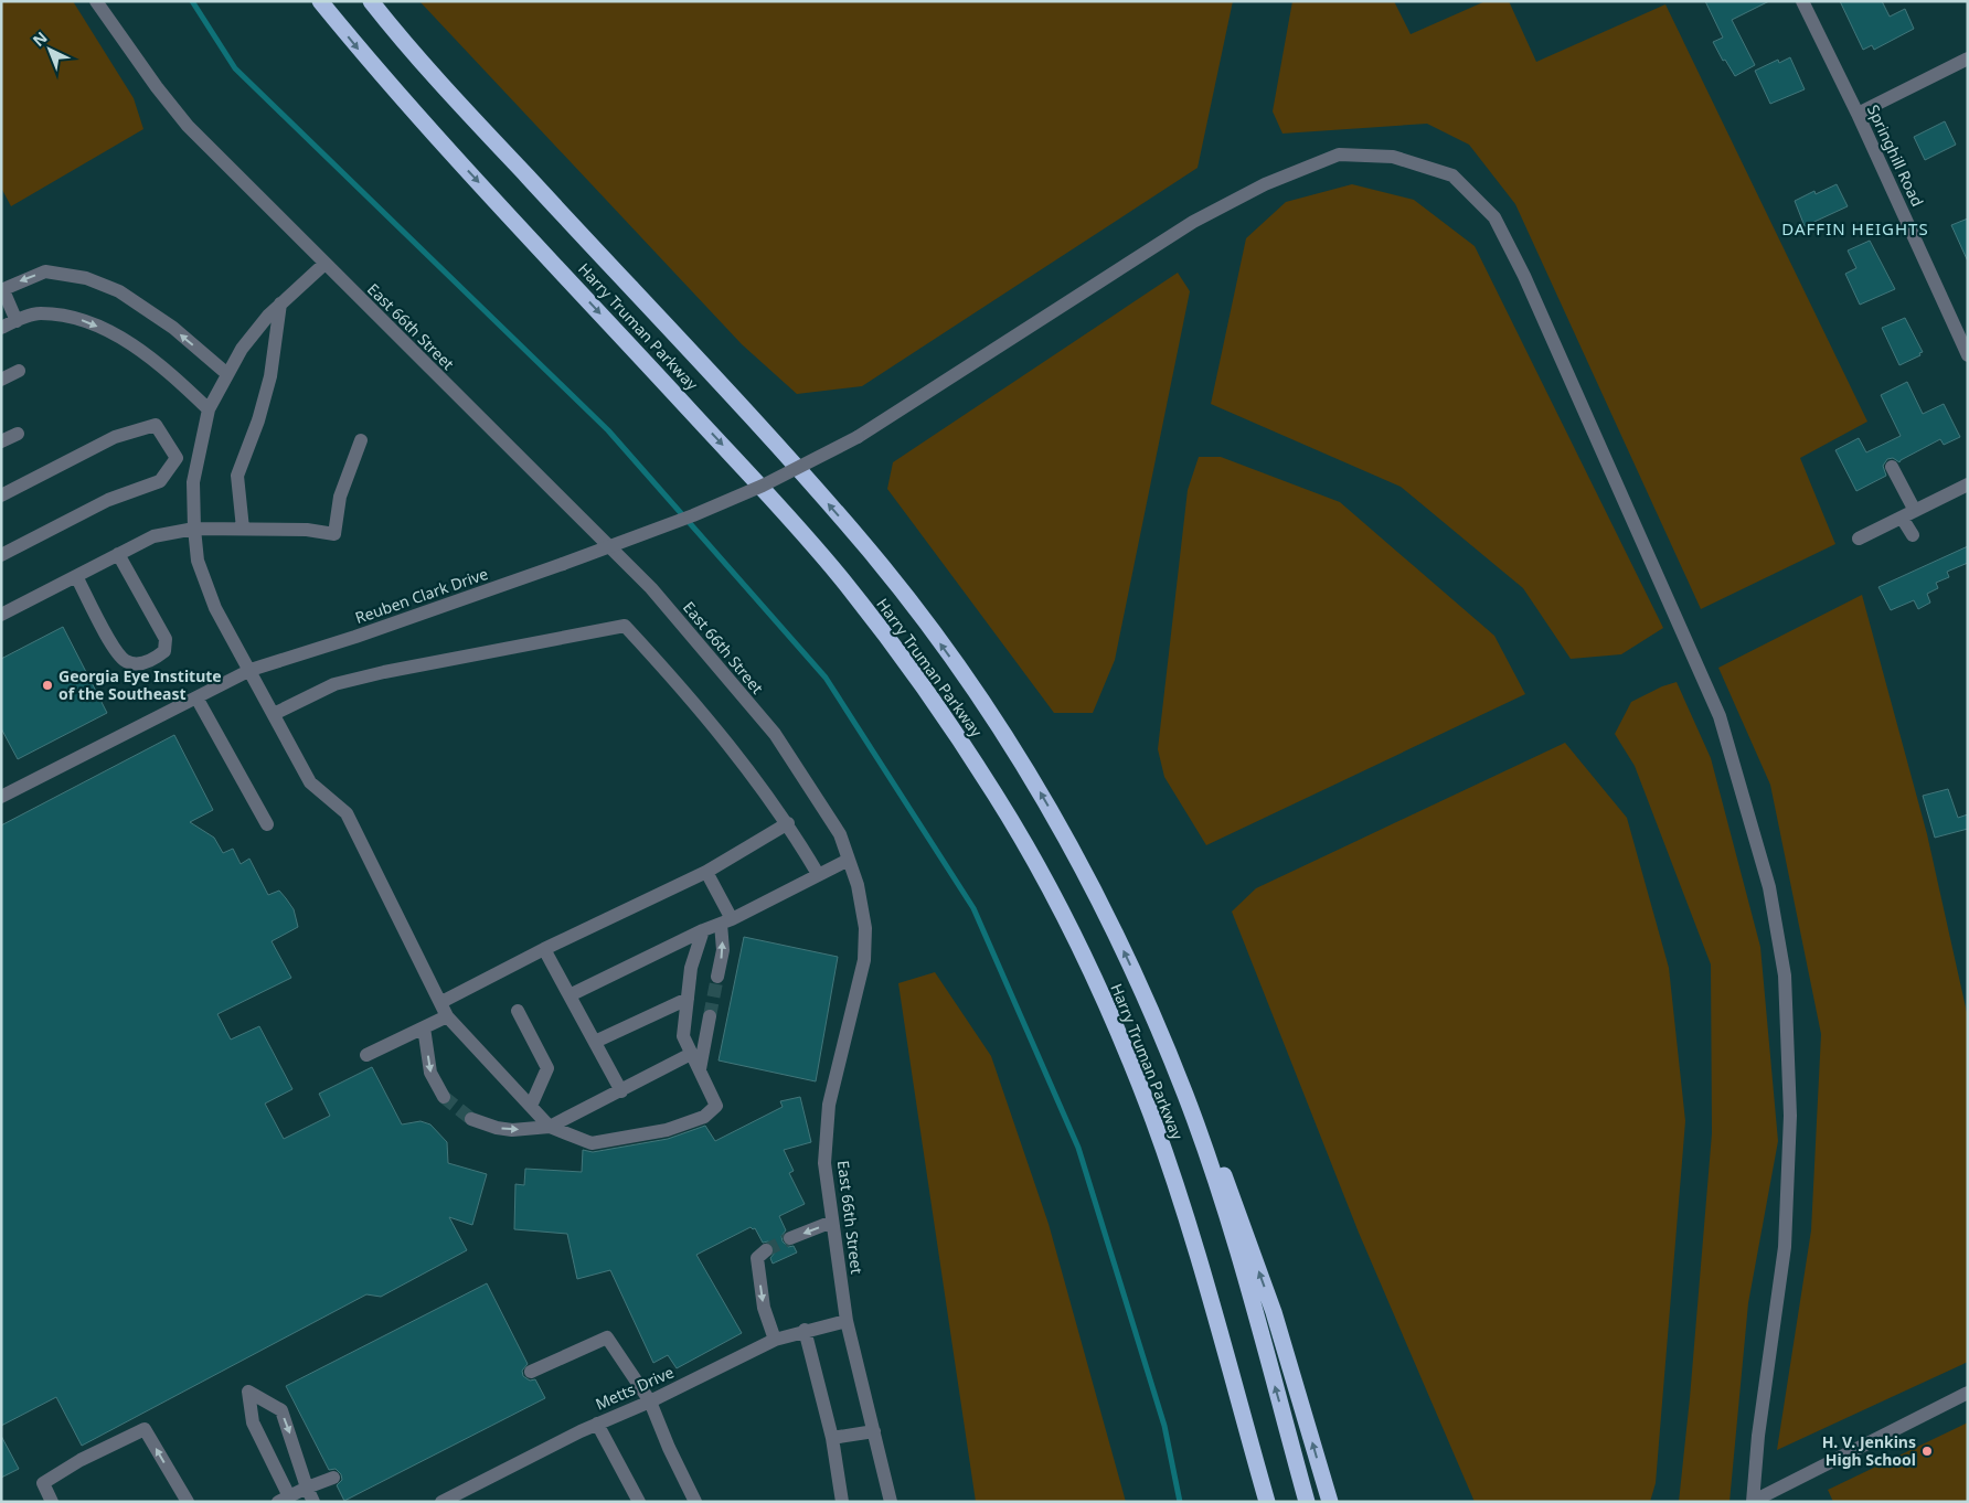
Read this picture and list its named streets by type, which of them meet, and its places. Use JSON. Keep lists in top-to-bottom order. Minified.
{"streets":{"highway":["Harry Truman Parkway"],"street":["Springhill Road","East 66th Street","Reuben Clark Drive","Metts Drive"]},"crossings":[["East 66th Street","Metts Drive"]],"districts":["DAFFIN HEIGHTS"],"places":["Georgia Eye Institute of the Southeast","H. V. Jenkins High School"],"north":"top left"}
